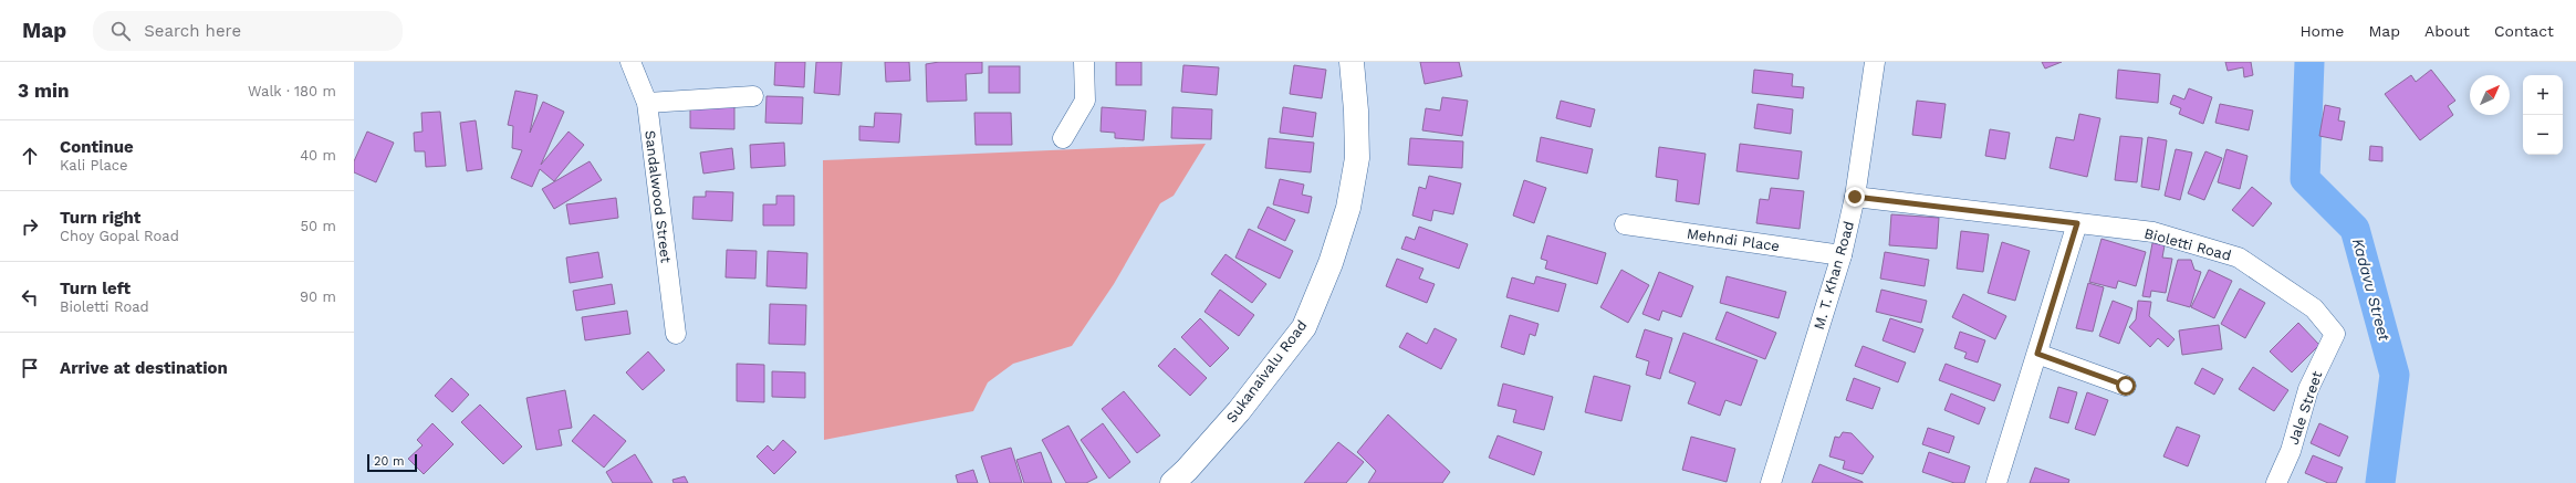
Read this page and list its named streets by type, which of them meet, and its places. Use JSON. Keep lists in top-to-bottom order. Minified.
{"streets":{"main road":["Sukanaivalu Road"],"street":["Sandalwood Street","Mehndi Place","Bioletti Road","M. T. Khan Road","Jale Street"]},"crossings":[["Mehndi Place","M. T. Khan Road"],["Bioletti Road","M. T. Khan Road"],["Bioletti Road","Jale Street"]],"water":["Kadavu Street"],"scale_bar":"20 m","north":"top right","page":{"header":"Map","search":"Search here","nav":["Home","Map","About","Contact"],"heading":["3 min","Walk · 180 m"],"map_buttons":["+","−"],"list":[["Continue","Kali Place","40 m"],["Turn right","Choy Gopal Road","50 m"],["Turn left","Bioletti Road","90 m"],"Arrive at destination"],"scale":"20 m"}}
